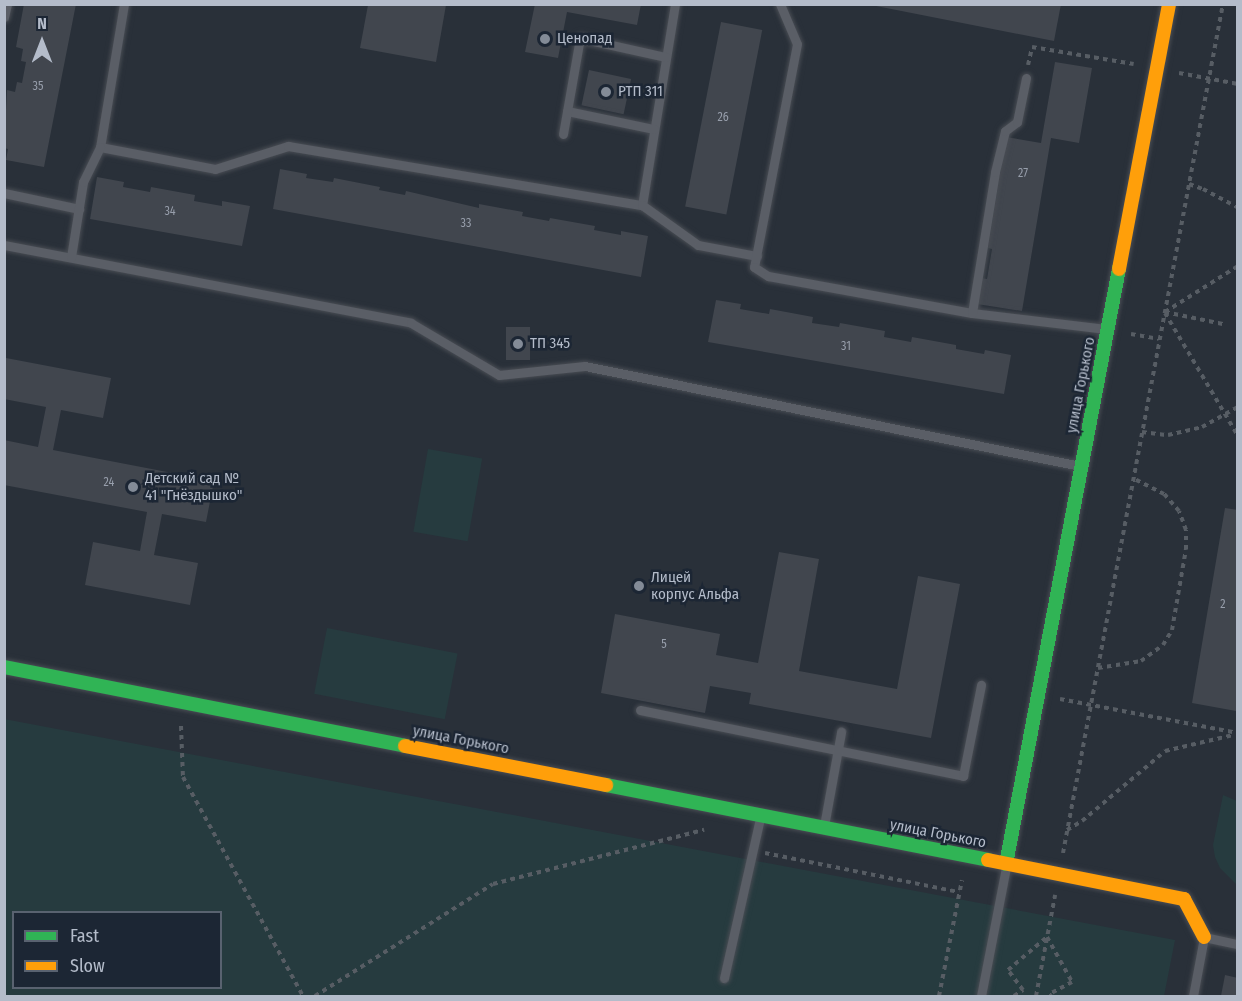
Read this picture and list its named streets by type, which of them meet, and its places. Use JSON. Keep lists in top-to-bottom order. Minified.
{"streets":{"street":["улица Горького"]},"places":["Ценопад","РТП 311","ТП 345","Детский сад № 41 \"Гнёздышко\"","Лицей корпус Альфа"],"house_numbers":["35","26","27","34","33","31","24","2","5"],"legend":["Fast","Slow"],"north":"top"}
